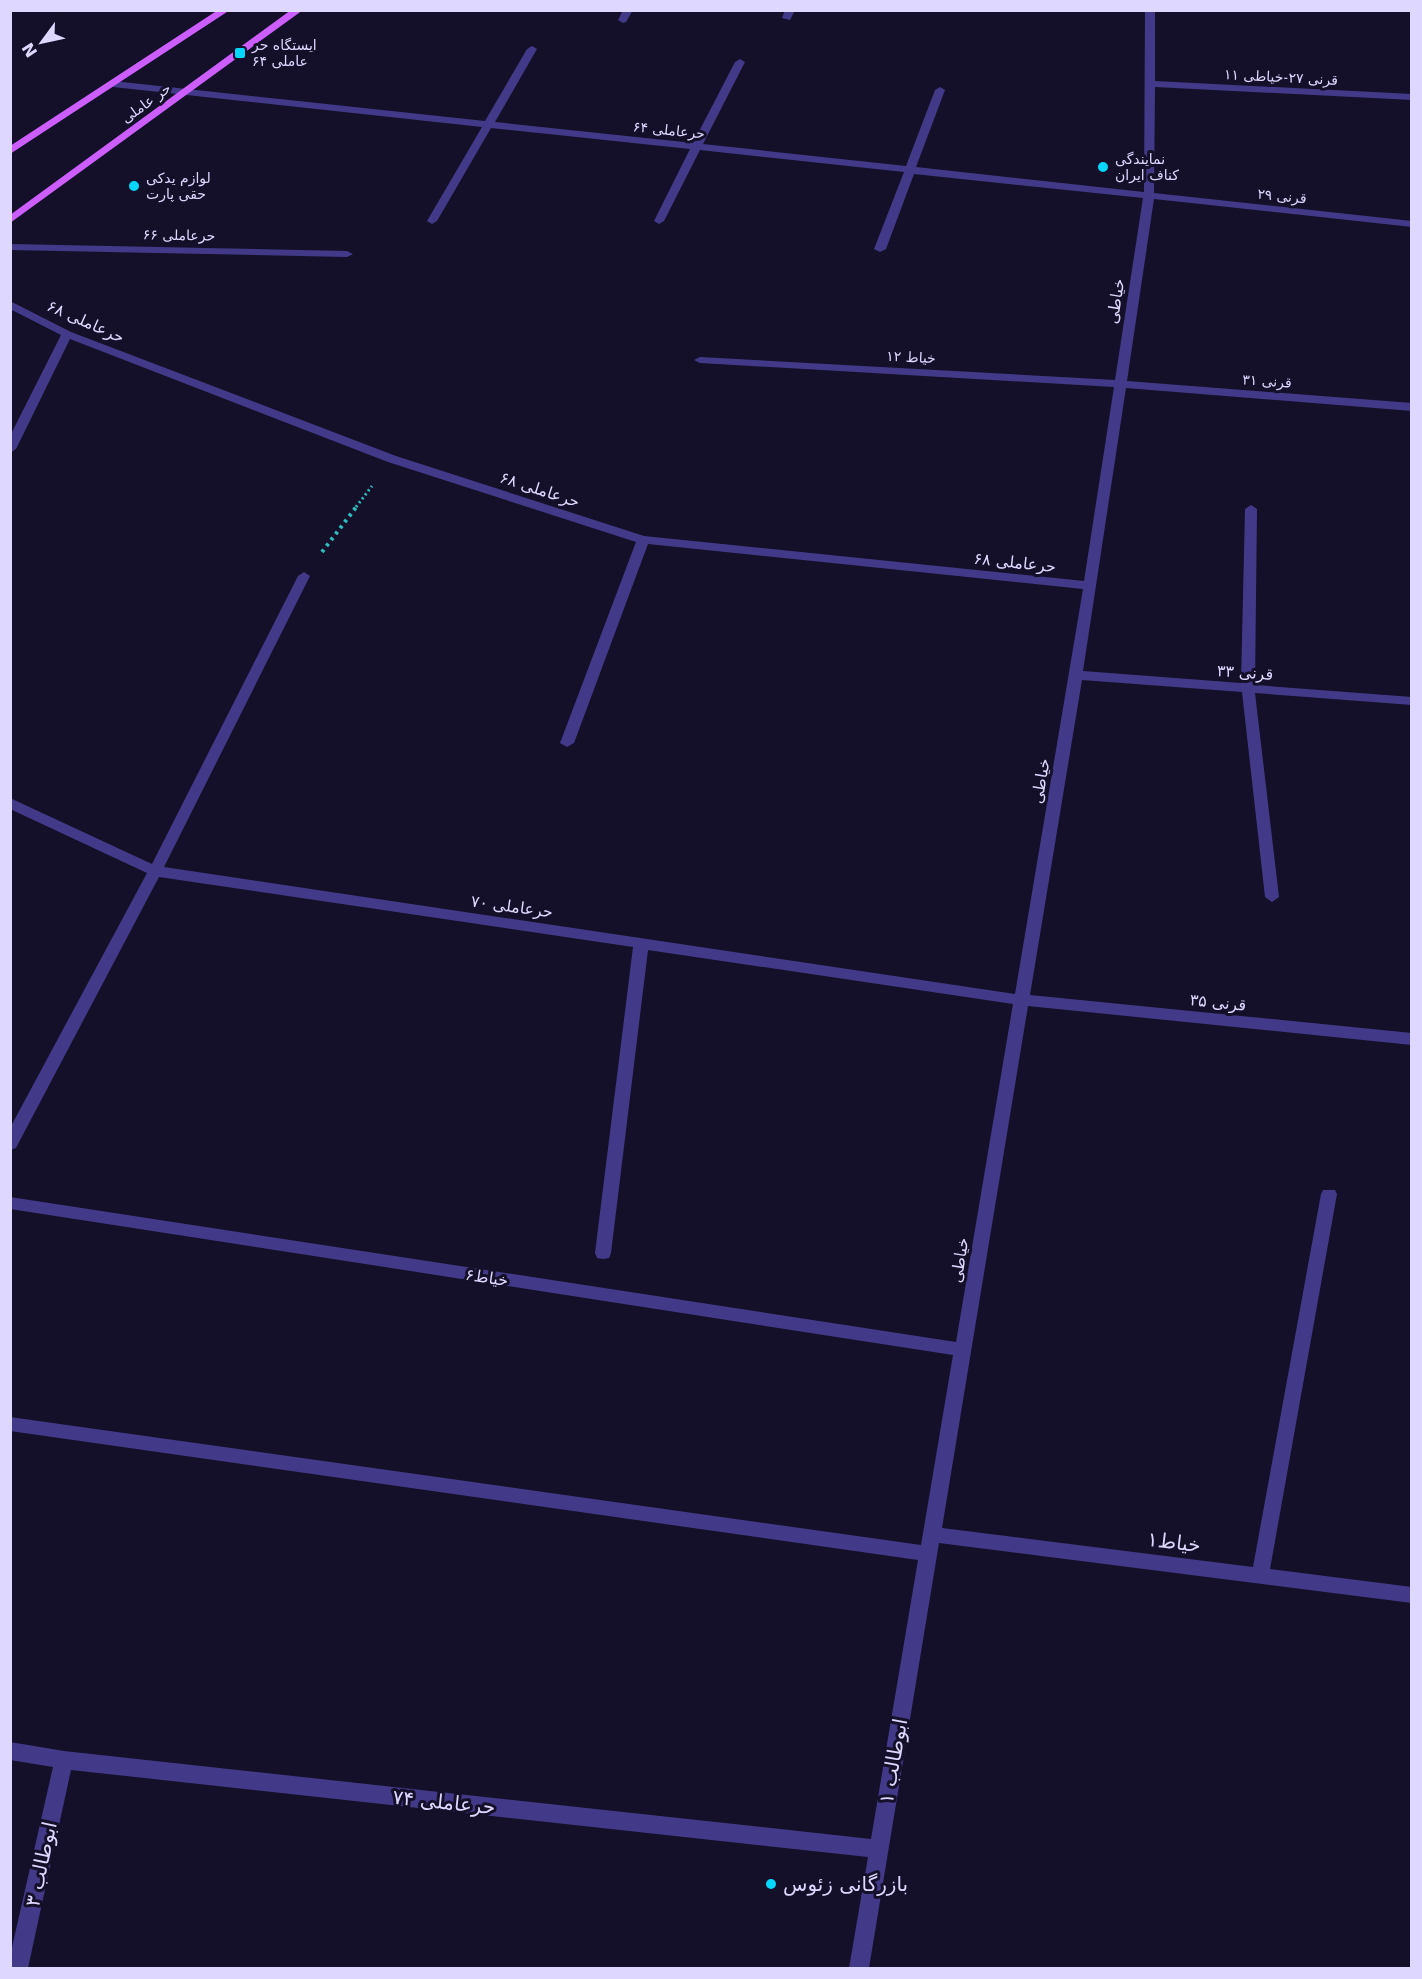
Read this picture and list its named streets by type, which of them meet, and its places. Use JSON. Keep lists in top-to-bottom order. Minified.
{"streets":{"main road":["حر عاملی"],"street":["قرنی ۲۷-خیاطی ۱۱","حرعاملی ۶۴","قرنی ۲۹","حرعاملی ۶۶","خیاطی","حرعاملی ۶۸","خیاط ۱۲","قرنی ۳۱","قرنی ۳۳","حرعاملی ۷۰","قرنی ۳۵","خیاط۶","خیاط۱","ابوطالب ۱","حرعاملی ۷۴","ابوطالب ۳"]},"crossings":[["قرنی ۲۷-خیاطی ۱۱","خیاطی"],["حر عاملی","حرعاملی ۶۴"],["حرعاملی ۶۴","قرنی ۲۹"],["حرعاملی ۶۴","خیاطی"],["قرنی ۲۹","خیاطی"],["خیاطی","حرعاملی ۶۸"],["خیاطی","خیاط ۱۲"],["خیاطی","قرنی ۳۱"],["خیاطی","قرنی ۳۳"],["خیاطی","حرعاملی ۷۰"],["خیاطی","قرنی ۳۵"],["خیاطی","خیاط۶"],["خیاطی","خیاط۱"],["خیاطی","ابوطالب ۱"],["خیاط ۱۲","قرنی ۳۱"],["حرعاملی ۷۰","قرنی ۳۵"],["ابوطالب ۱","حرعاملی ۷۴"],["حرعاملی ۷۴","ابوطالب ۳"]],"places":{"transit":["ایستگاه حر عاملی ۶۴"],"other":["نمایندگی کناف ایران","لوازم یدکی حقی پارت","بازرگانی زئوس"]},"north":"bottom left"}
